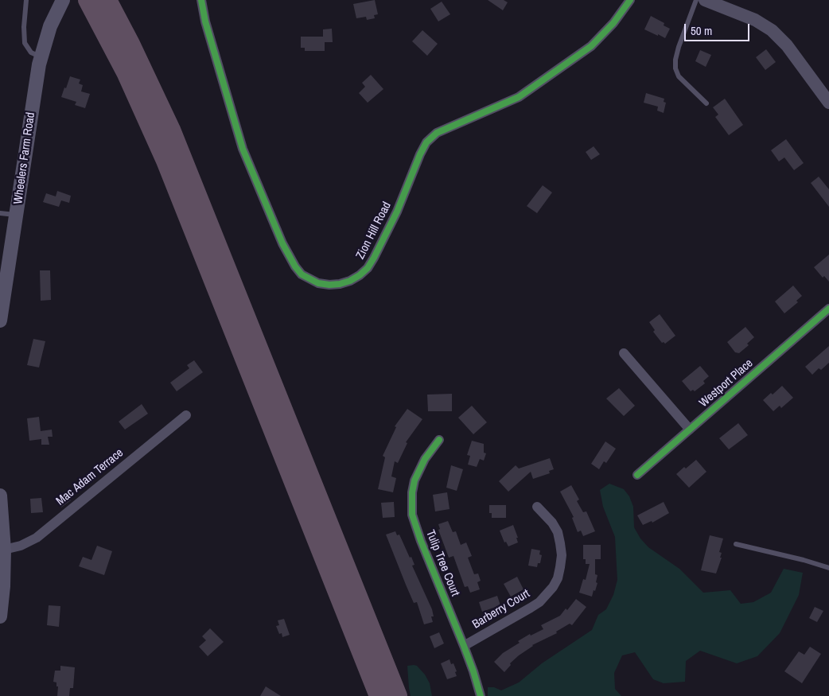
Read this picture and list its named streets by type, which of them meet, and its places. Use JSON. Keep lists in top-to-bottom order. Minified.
{"streets":{"main road":["Wheelers Farm Road"],"street":["Zion Hill Road","Westport Place","Mac Adam Terrace","Tulip Tree Court","Barberry Court"]},"crossings":[["Tulip Tree Court","Barberry Court"]],"scale_bar":"50 m"}
